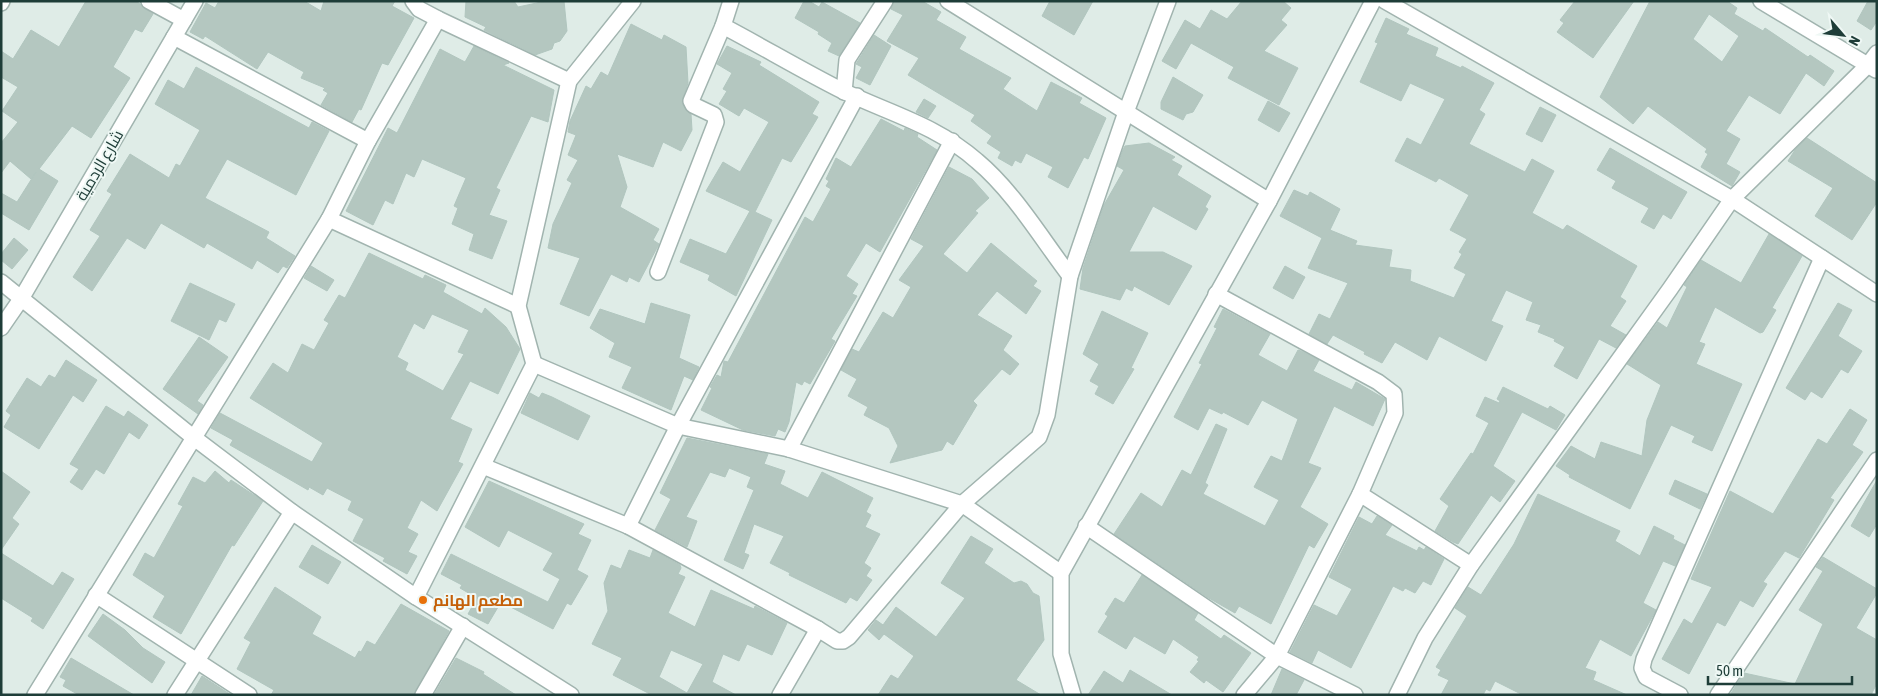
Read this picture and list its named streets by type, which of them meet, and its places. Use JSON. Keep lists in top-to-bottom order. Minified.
{"streets":{"street":["شارع الردمية"]},"places":["مطعم الهانم"],"scale_bar":"50 m","north":"bottom right"}
